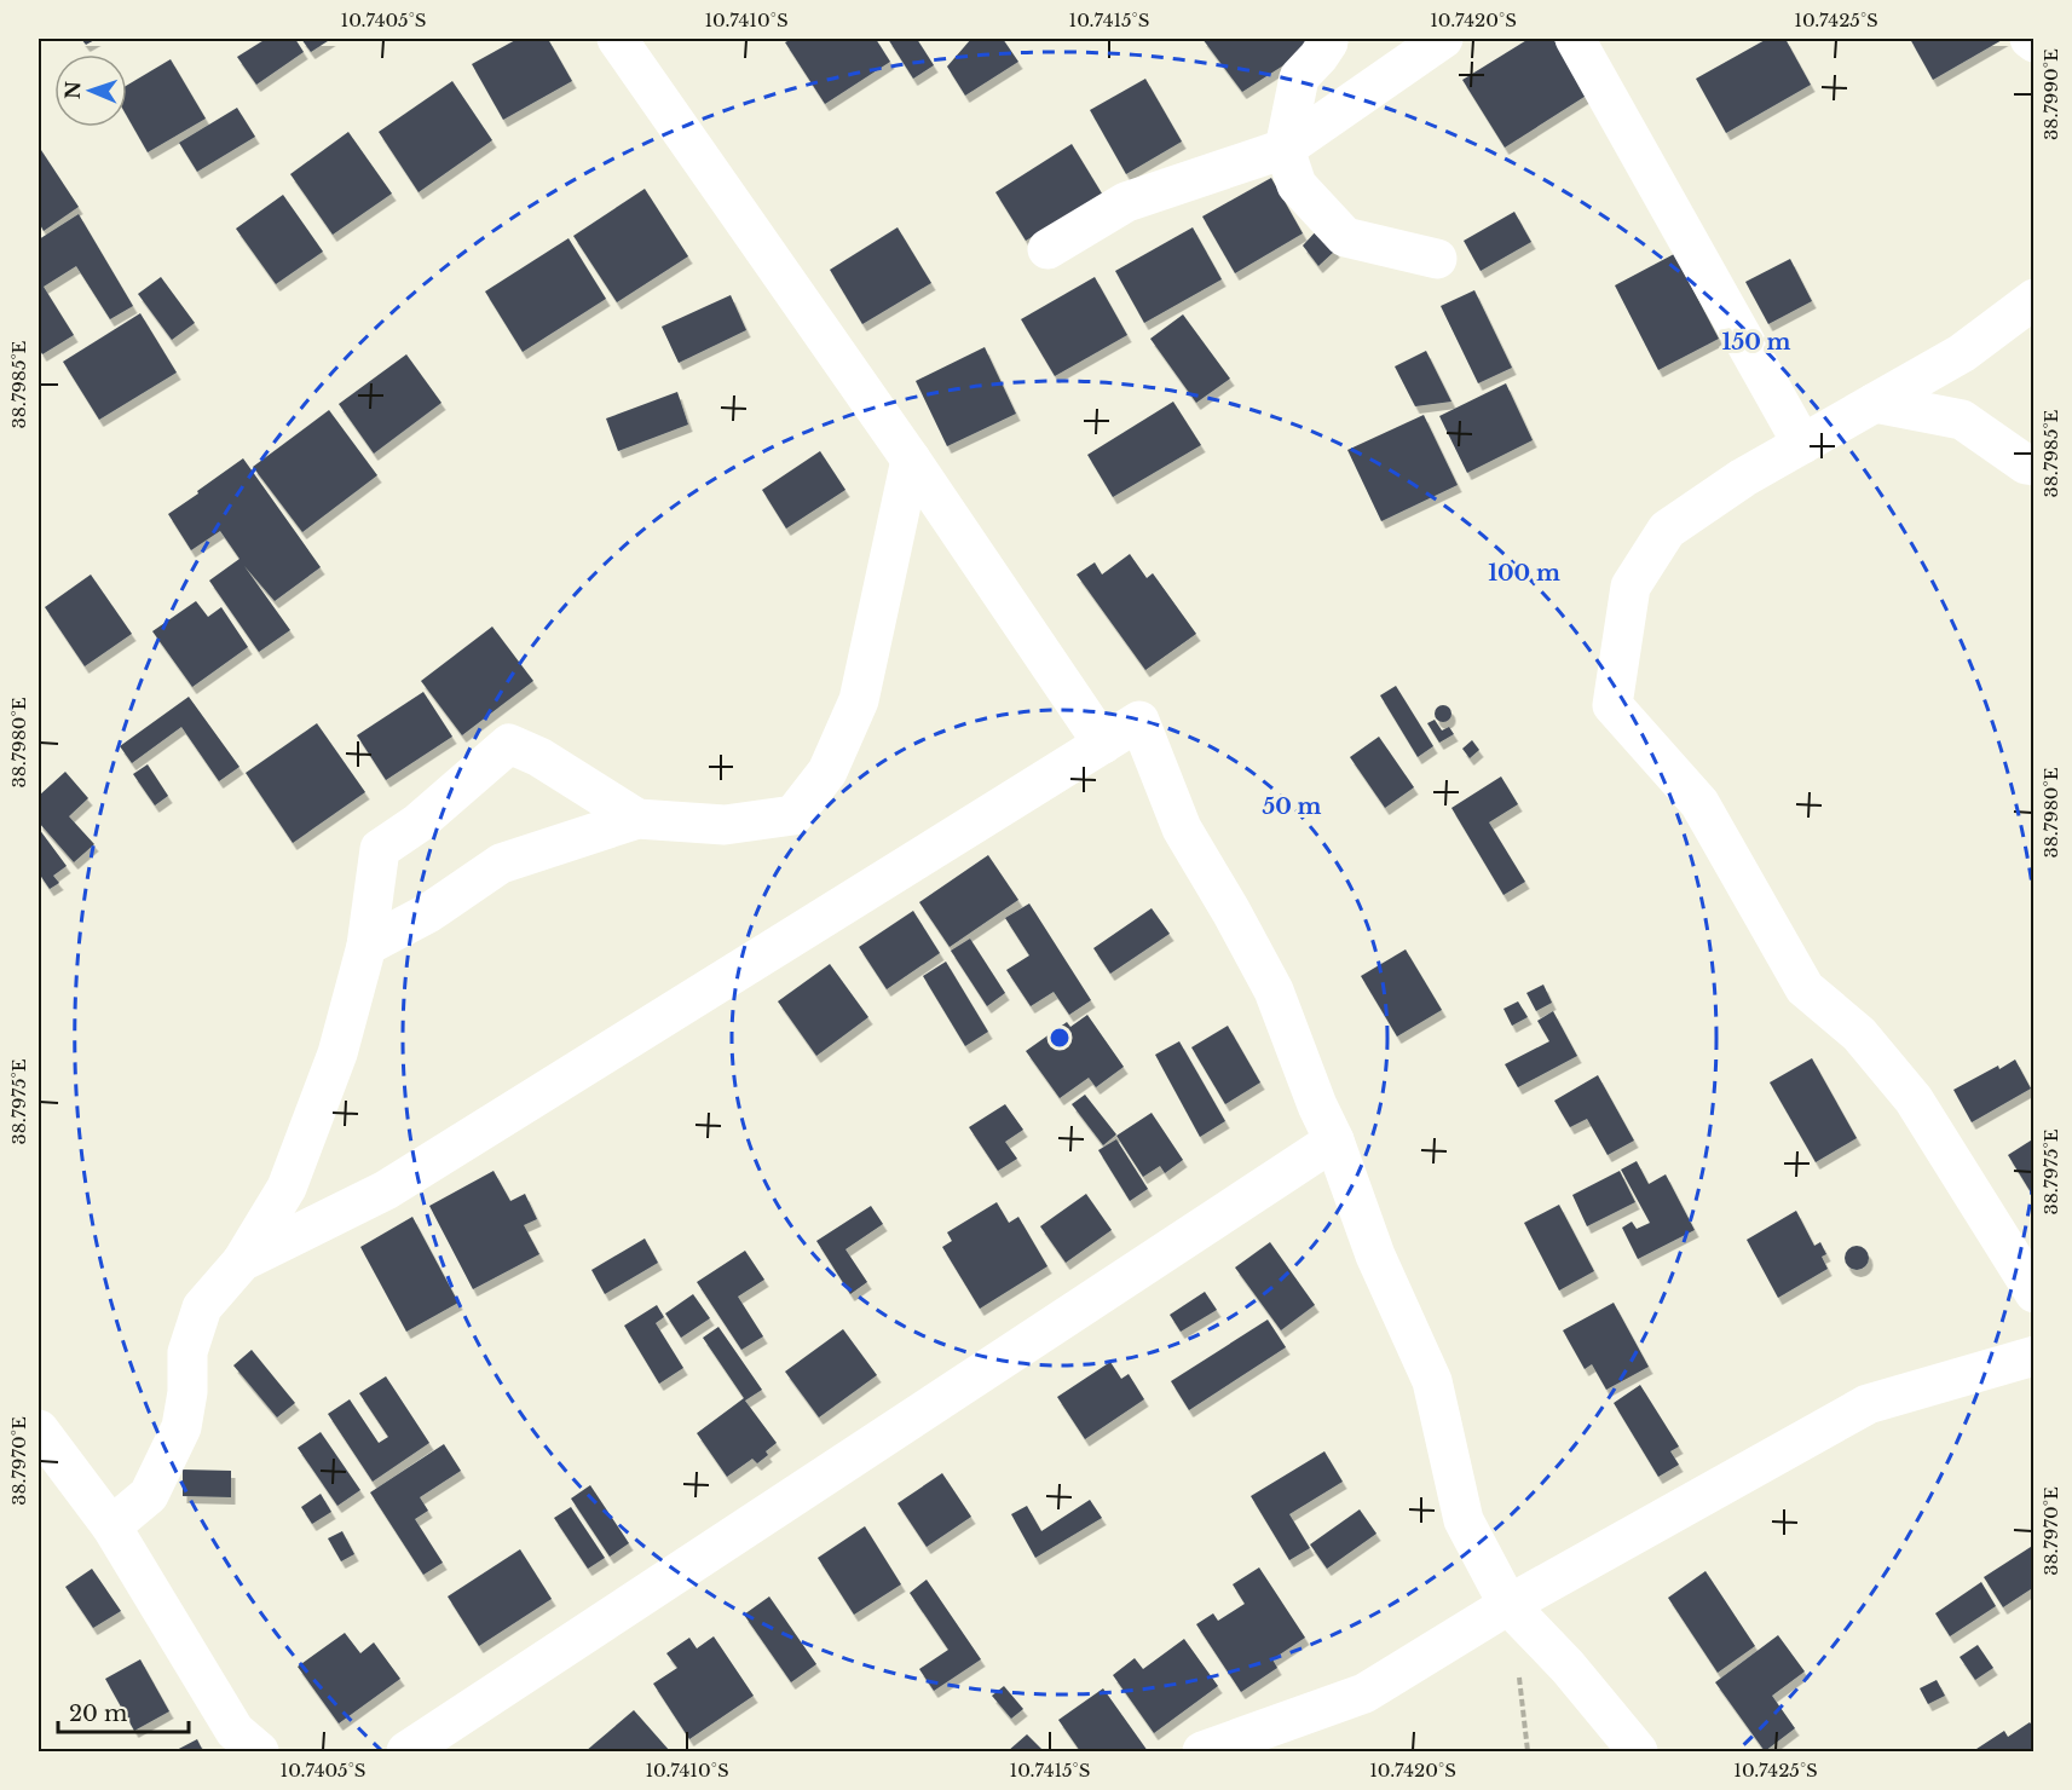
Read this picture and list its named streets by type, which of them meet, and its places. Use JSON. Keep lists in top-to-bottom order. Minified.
{"scale_bar":"20 m","north":"left","coordinates":["10.7405°S","10.7410°S","10.7415°S","10.7420°S","10.7425°S","38.7990°E","38.7985°E","38.7980°E","38.7975°E","38.7970°E"],"rings":["150 m","100 m","50 m"]}
